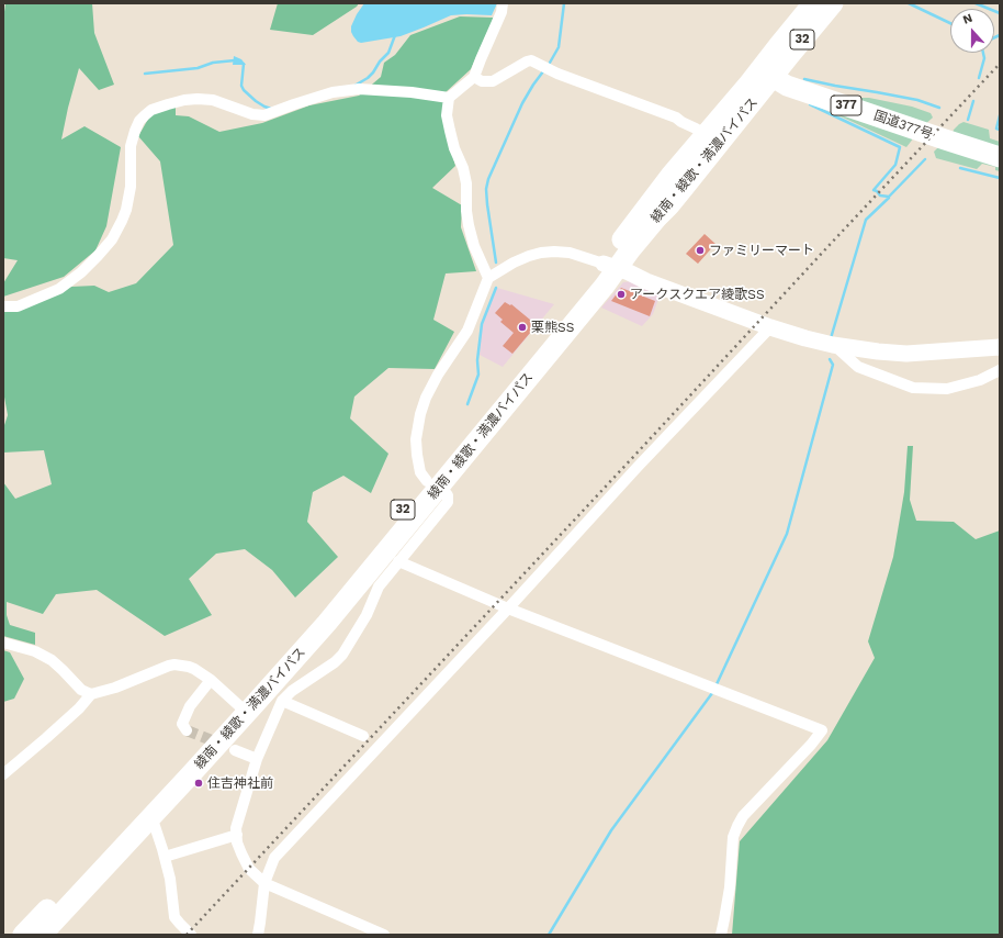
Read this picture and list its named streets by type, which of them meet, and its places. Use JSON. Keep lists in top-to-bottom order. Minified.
{"streets":{"highway":["32","377","国道377号","綾南・綾歌・満濃バイパス"]},"crossings":[["国道377号","綾南・綾歌・満濃バイパス"]],"places":["ファミリーマート","アークスクエア綾歌SS","栗熊SS","住吉神社前"],"north":"top"}
